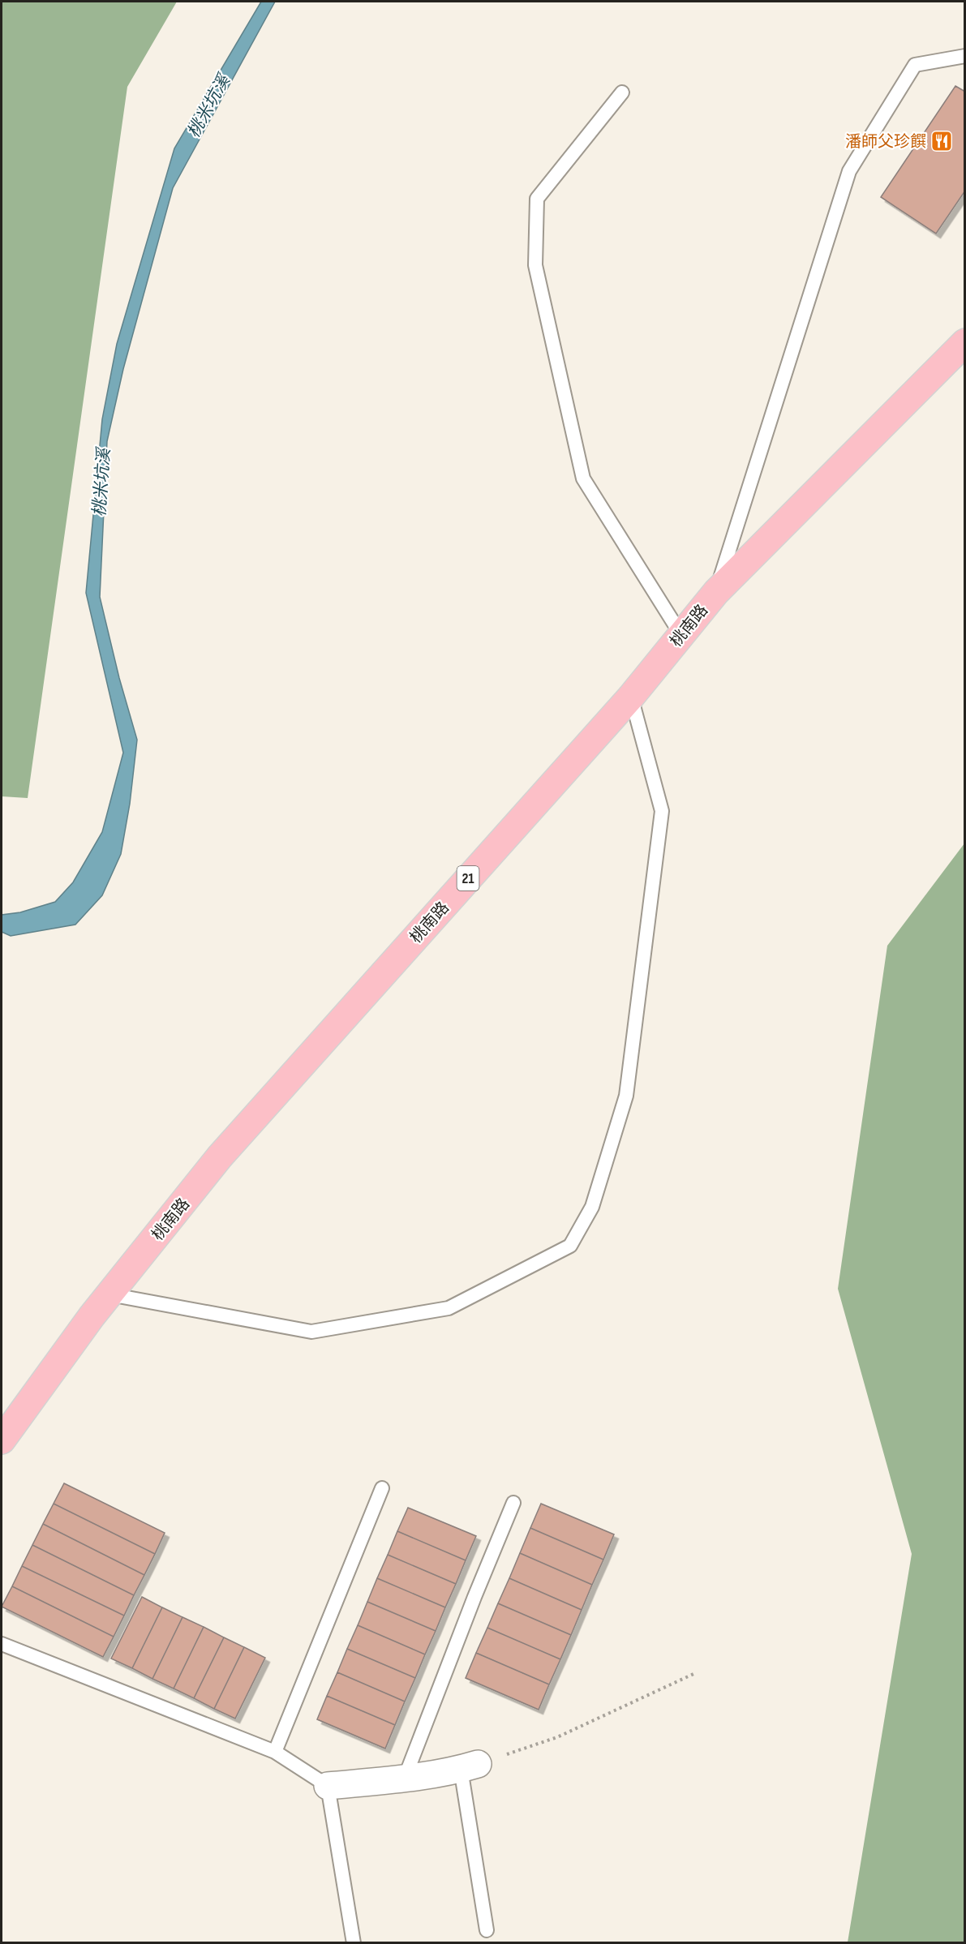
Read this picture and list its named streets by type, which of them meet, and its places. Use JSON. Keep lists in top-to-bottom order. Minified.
{"streets":{"main road":["桃南路","21"]},"water":["桃米坑溪"],"places":{"restaurant":["潘師父珍饌"]}}
